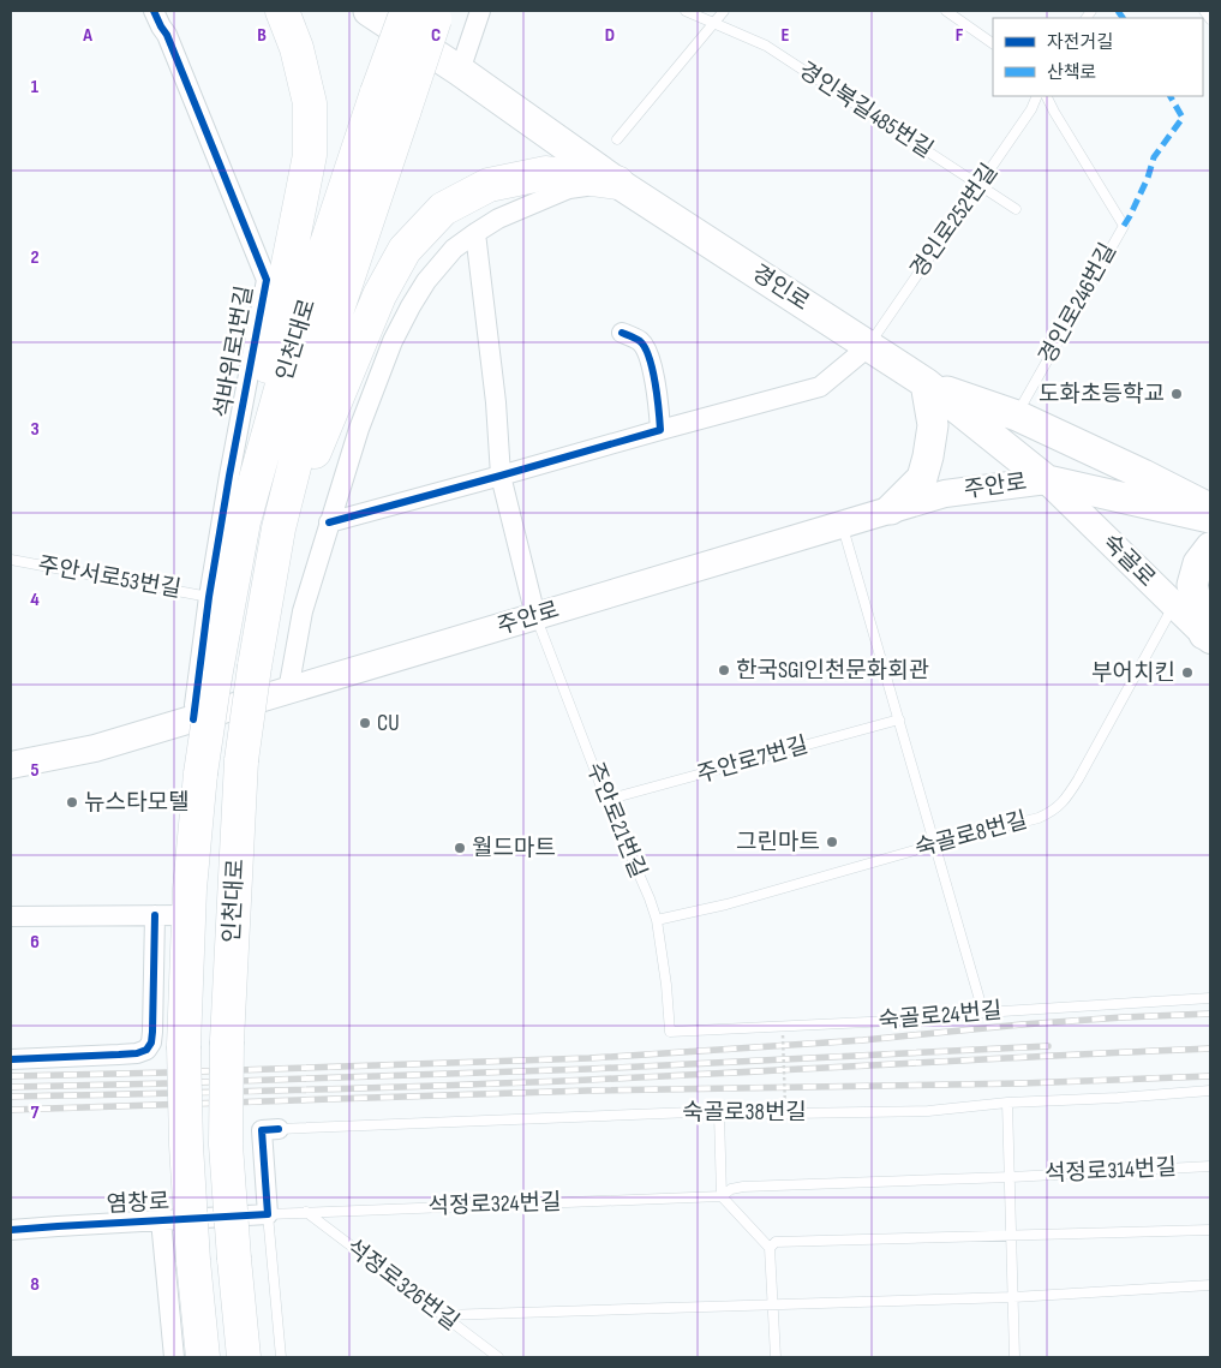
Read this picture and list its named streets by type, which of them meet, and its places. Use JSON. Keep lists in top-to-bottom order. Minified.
{"streets":{"highway":["인천대로"],"main road":["경인로","주안로","숙골로"],"street":["석바위로1번길","염창로"],"lane":["경인북길485번길","경인로252번길","경인로246번길","주안서로53번길","주안로7번길","주안로21번길","숙골로8번길","숙골로24번길","숙골로38번길","석정로314번길","석정로324번길","석정로326번길"]},"crossings":[["경인북길485번길","경인로252번길"],["경인로252번길","경인로"],["경인로","주안로"],["경인로","숙골로"],["석바위로1번길","주안로"],["석바위로1번길","주안서로53번길"],["주안로","숙골로"],["주안로","주안로21번길"],["숙골로","숙골로8번길"],["주안로7번길","주안로21번길"],["주안로21번길","숙골로8번길"],["주안로21번길","숙골로24번길"],["석정로314번길","석정로324번길"],["염창로","석정로324번길"],["석정로324번길","석정로326번길"]],"places":["도화초등학교","한국SGI인천문화회관","부어치킨","CU","뉴스타모텔","그린마트","월드마트"],"legend":["자전거길","산책로"],"grid":{"columns":["A","B","C","D","E","F"],"rows":["1","2","3","4","5","6","7","8"]}}
